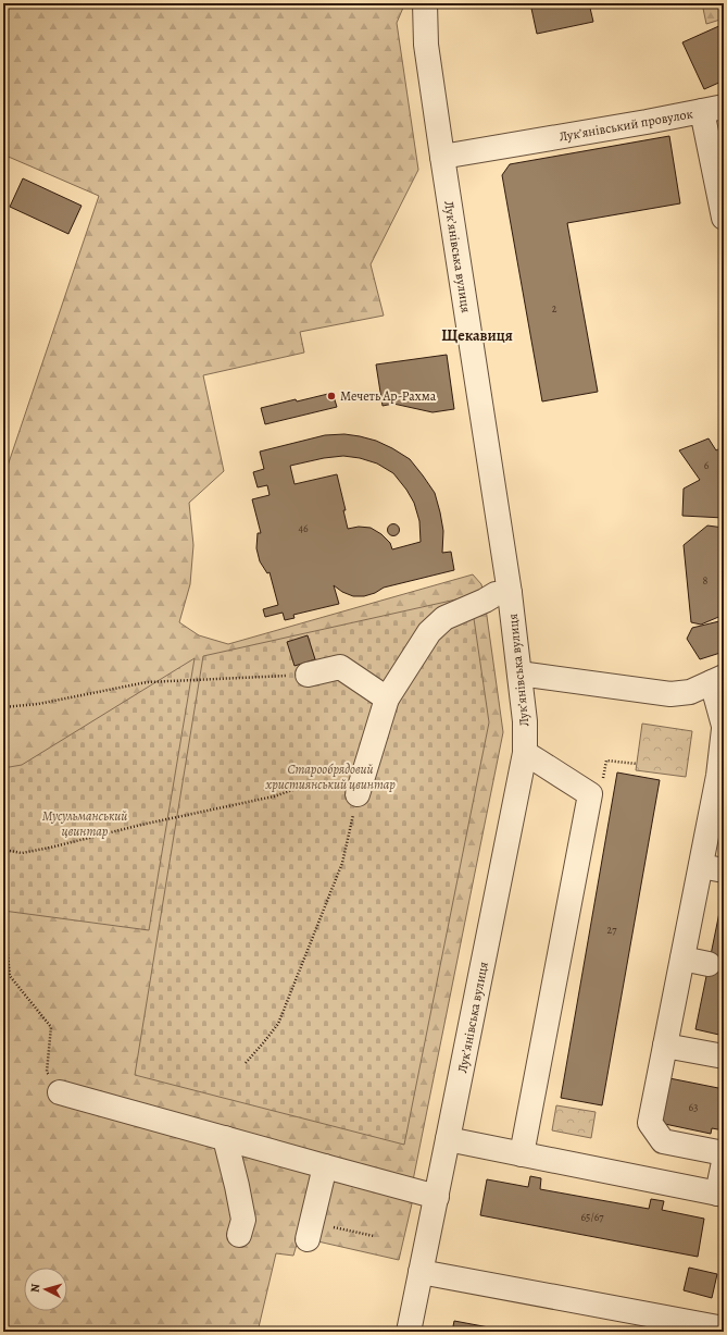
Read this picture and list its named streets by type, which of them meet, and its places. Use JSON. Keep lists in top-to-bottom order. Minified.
{"streets":{"street":["Лукʼянівський провулок","Лукʼянівська вулиця"]},"crossings":[["Лукʼянівський провулок","Лукʼянівська вулиця"]],"districts":["Щекавиця"],"parks":["Старообрядовий християнський цвинтар","Мусульманський цвинтар"],"places":["Мечеть Ар-Рахма"],"house_numbers":["2","6","46","8","27","63","65/67"],"north":"left"}
